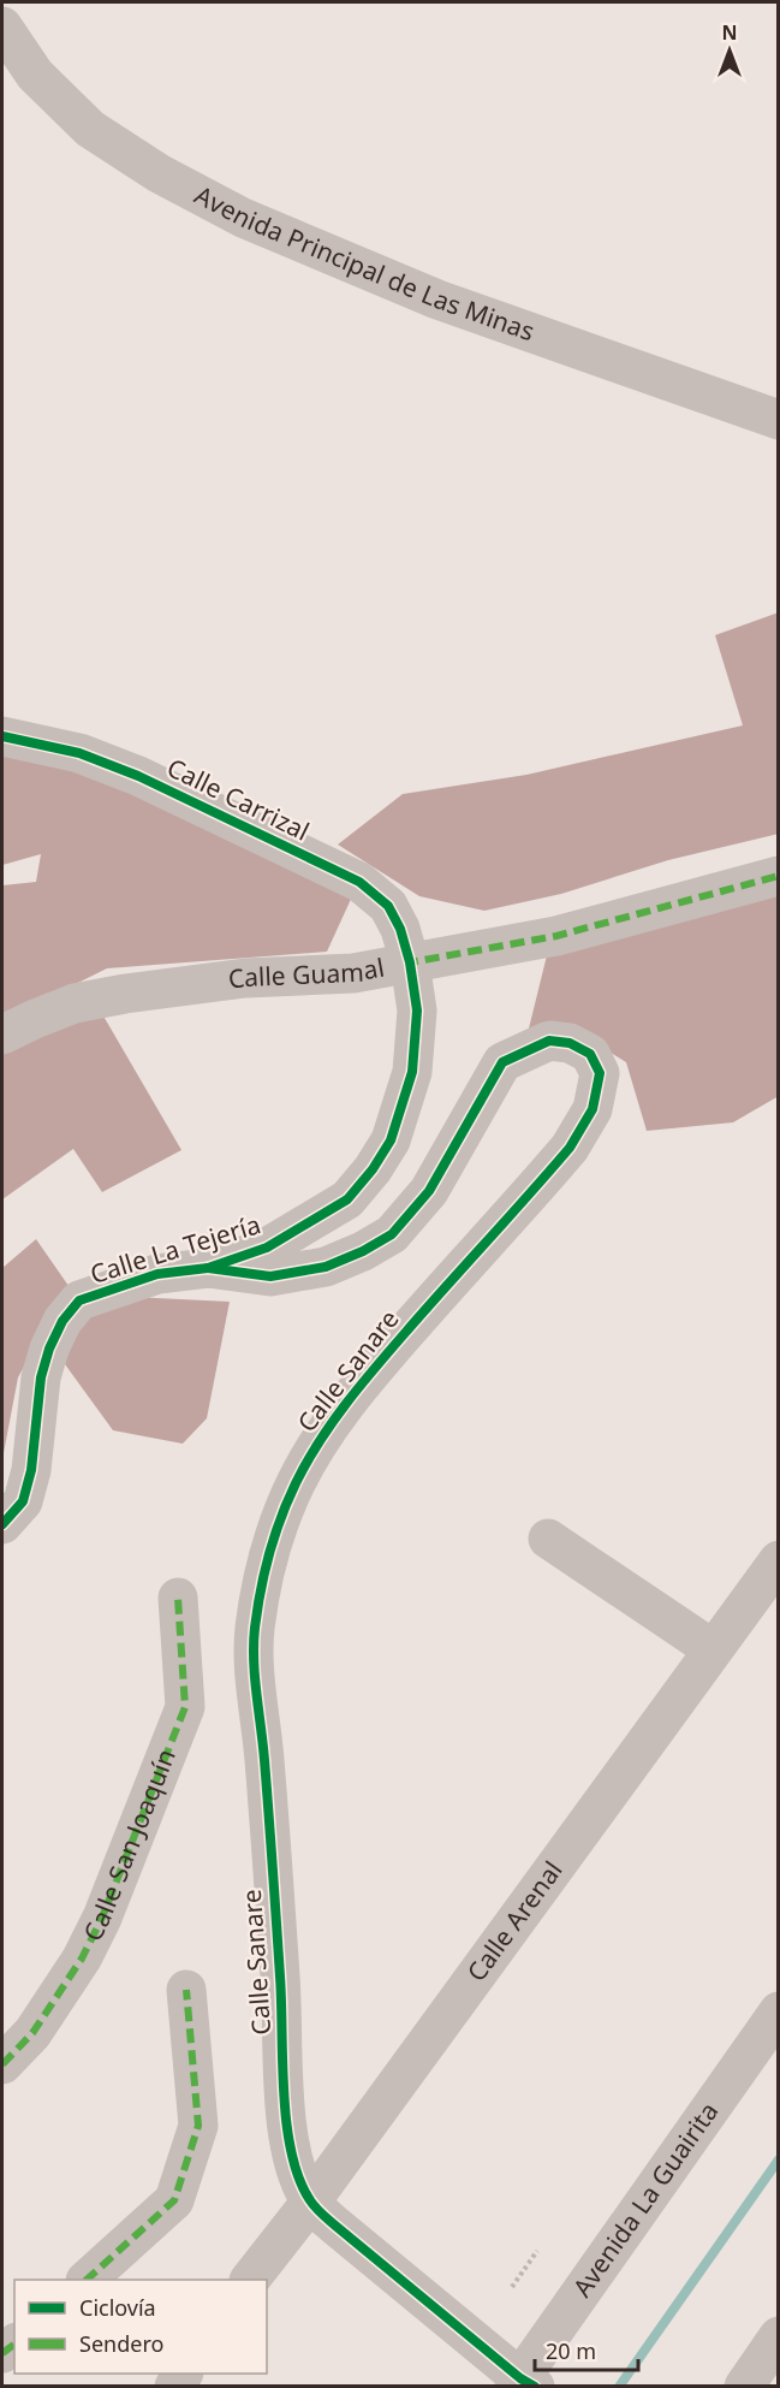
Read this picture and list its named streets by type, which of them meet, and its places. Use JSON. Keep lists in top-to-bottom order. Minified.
{"streets":{"street":["Avenida Principal de Las Minas","Calle Carrizal","Calle Guamal","Calle La Tejería","Calle Sanare","Calle San Joaquín","Calle Arenal","Avenida La Guairita"]},"crossings":[["Calle Carrizal","Calle Guamal"],["Calle Carrizal","Calle La Tejería"],["Calle Guamal","Calle La Tejería"],["Calle La Tejería","Calle Sanare"],["Calle Sanare","Calle Arenal"],["Calle Sanare","Avenida La Guairita"]],"legend":["Ciclovía","Sendero"],"scale_bar":"20 m","north":"top"}
